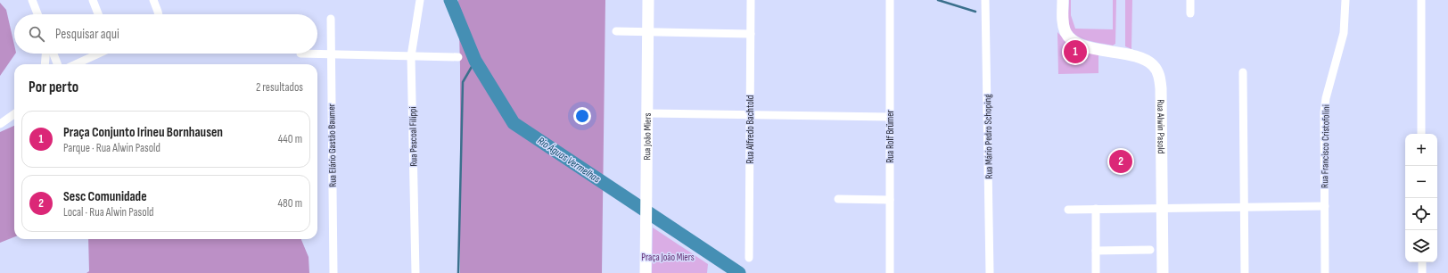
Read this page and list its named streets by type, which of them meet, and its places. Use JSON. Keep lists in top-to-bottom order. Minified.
{"streets":{"street":["Rua Alwin Pasold","Rua Alfredo Bachtold","Rua Pascoal Filippi","Rua João Miers","Rua Rolf Brümer","Rua Mário Pedro Schoping","Rua Elário Gastão Baumer","Rua Francisco Cristofolini"]},"water":["Rio Águas Vermelhas"],"parks":["Praça João Miers"],"page":{"search":"Pesquisar aqui","pins":["1","2"],"heading":["Por perto","2 resultados"],"list":[{"mark":"1","name":"Praça Conjunto Irineu Bornhausen","note":"Parque · Rua Alwin Pasold","value":"440 m"},{"mark":"2","name":"Sesc Comunidade","note":"Local · Rua Alwin Pasold","value":"480 m"}],"map_buttons":["+","−"]}}
